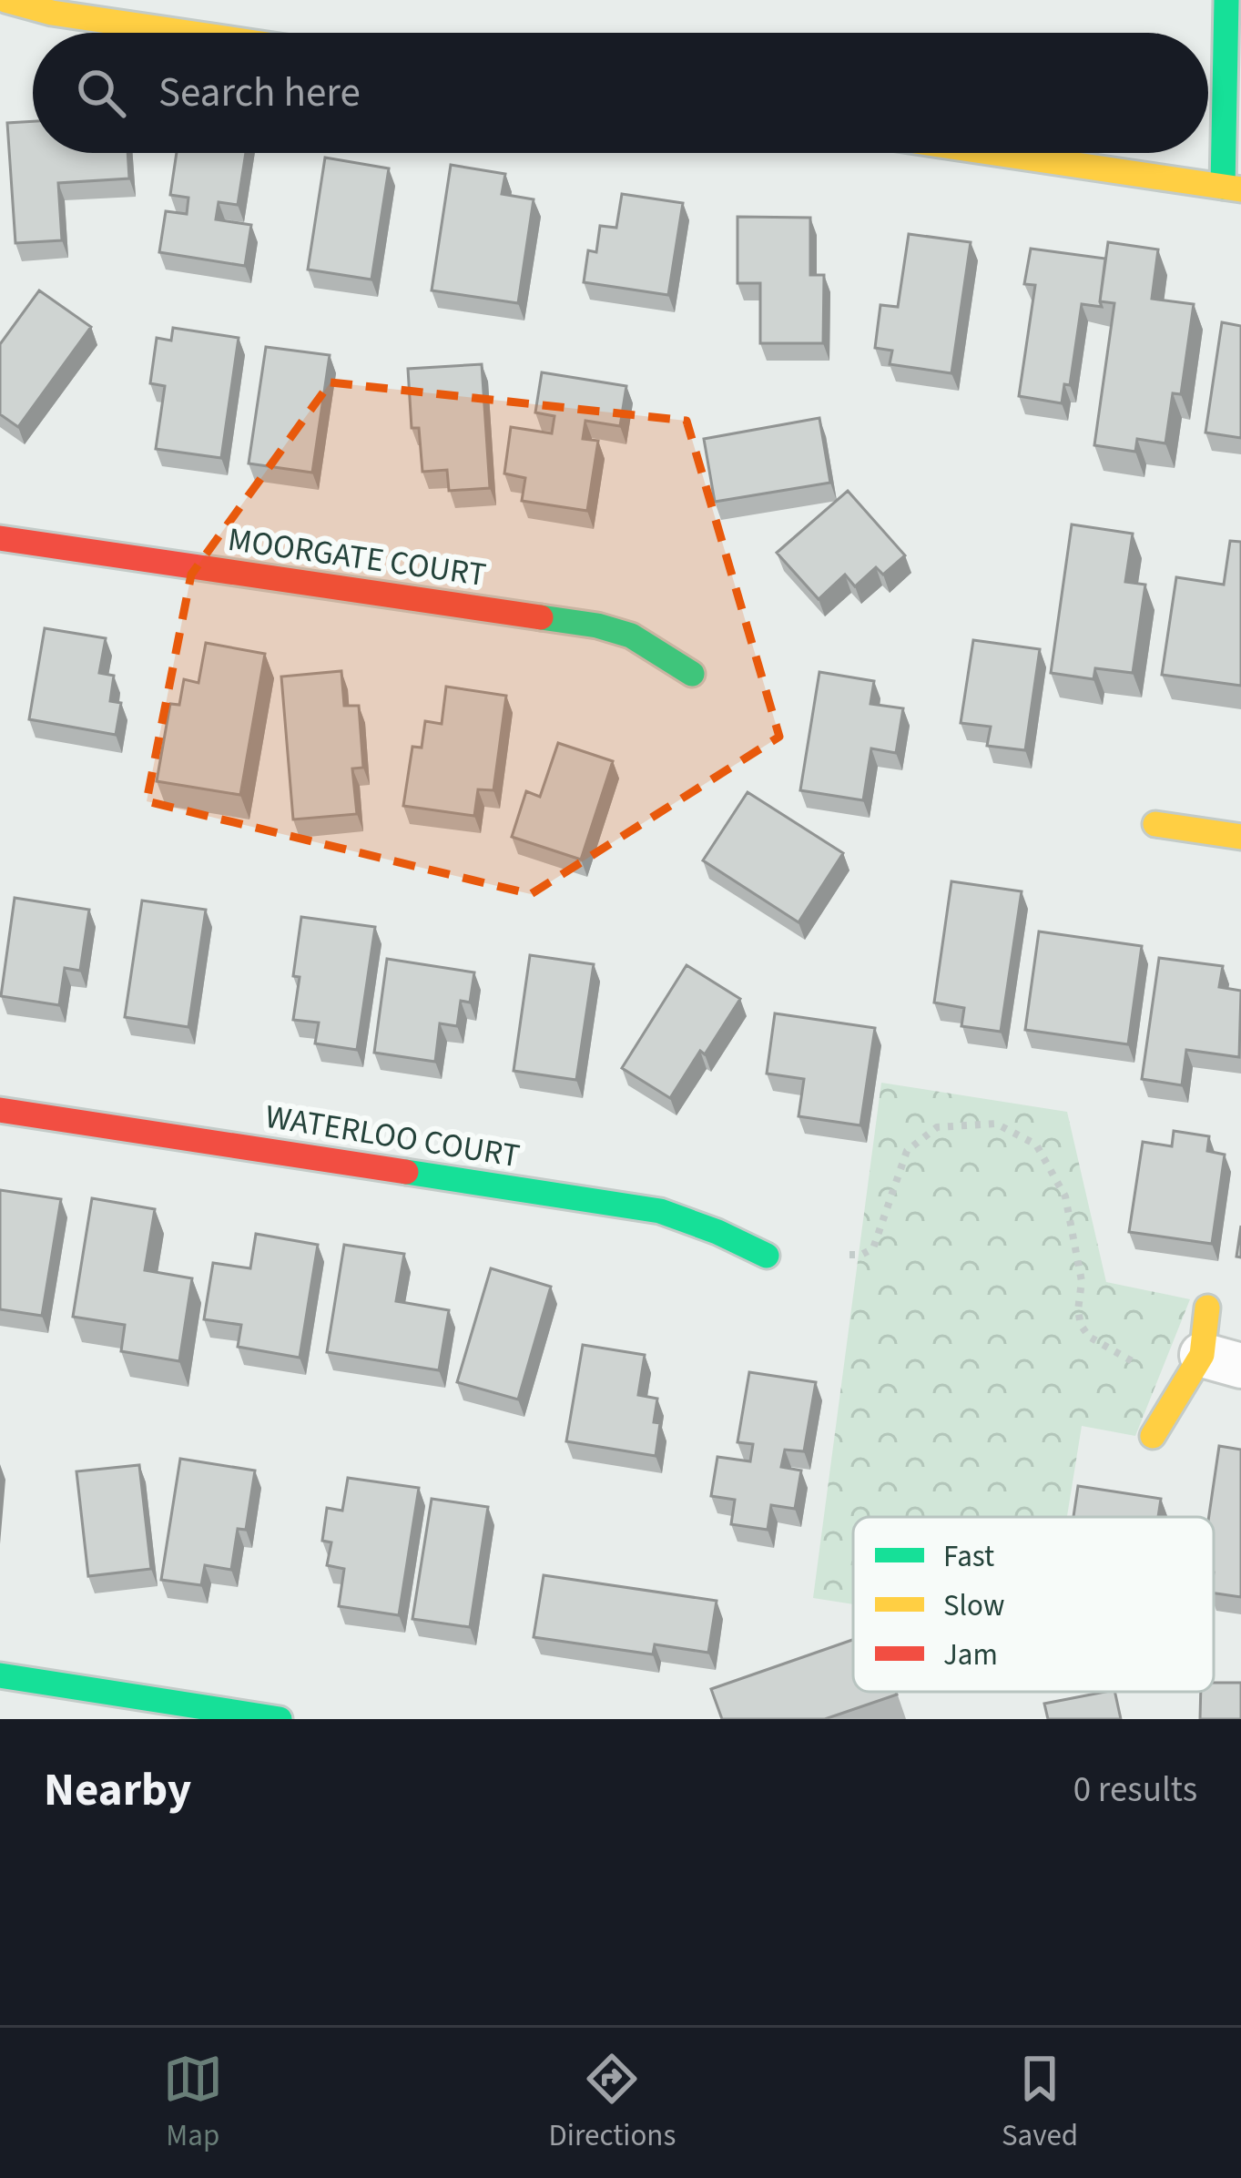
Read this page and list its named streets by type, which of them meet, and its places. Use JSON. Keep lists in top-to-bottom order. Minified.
{"streets":{"street":["MOORGATE COURT","WATERLOO COURT"]},"legend":["Fast","Slow","Jam"],"page":{"search":"Search here","heading":["Nearby","0 results"],"nav":["Map","Directions","Saved"]}}
